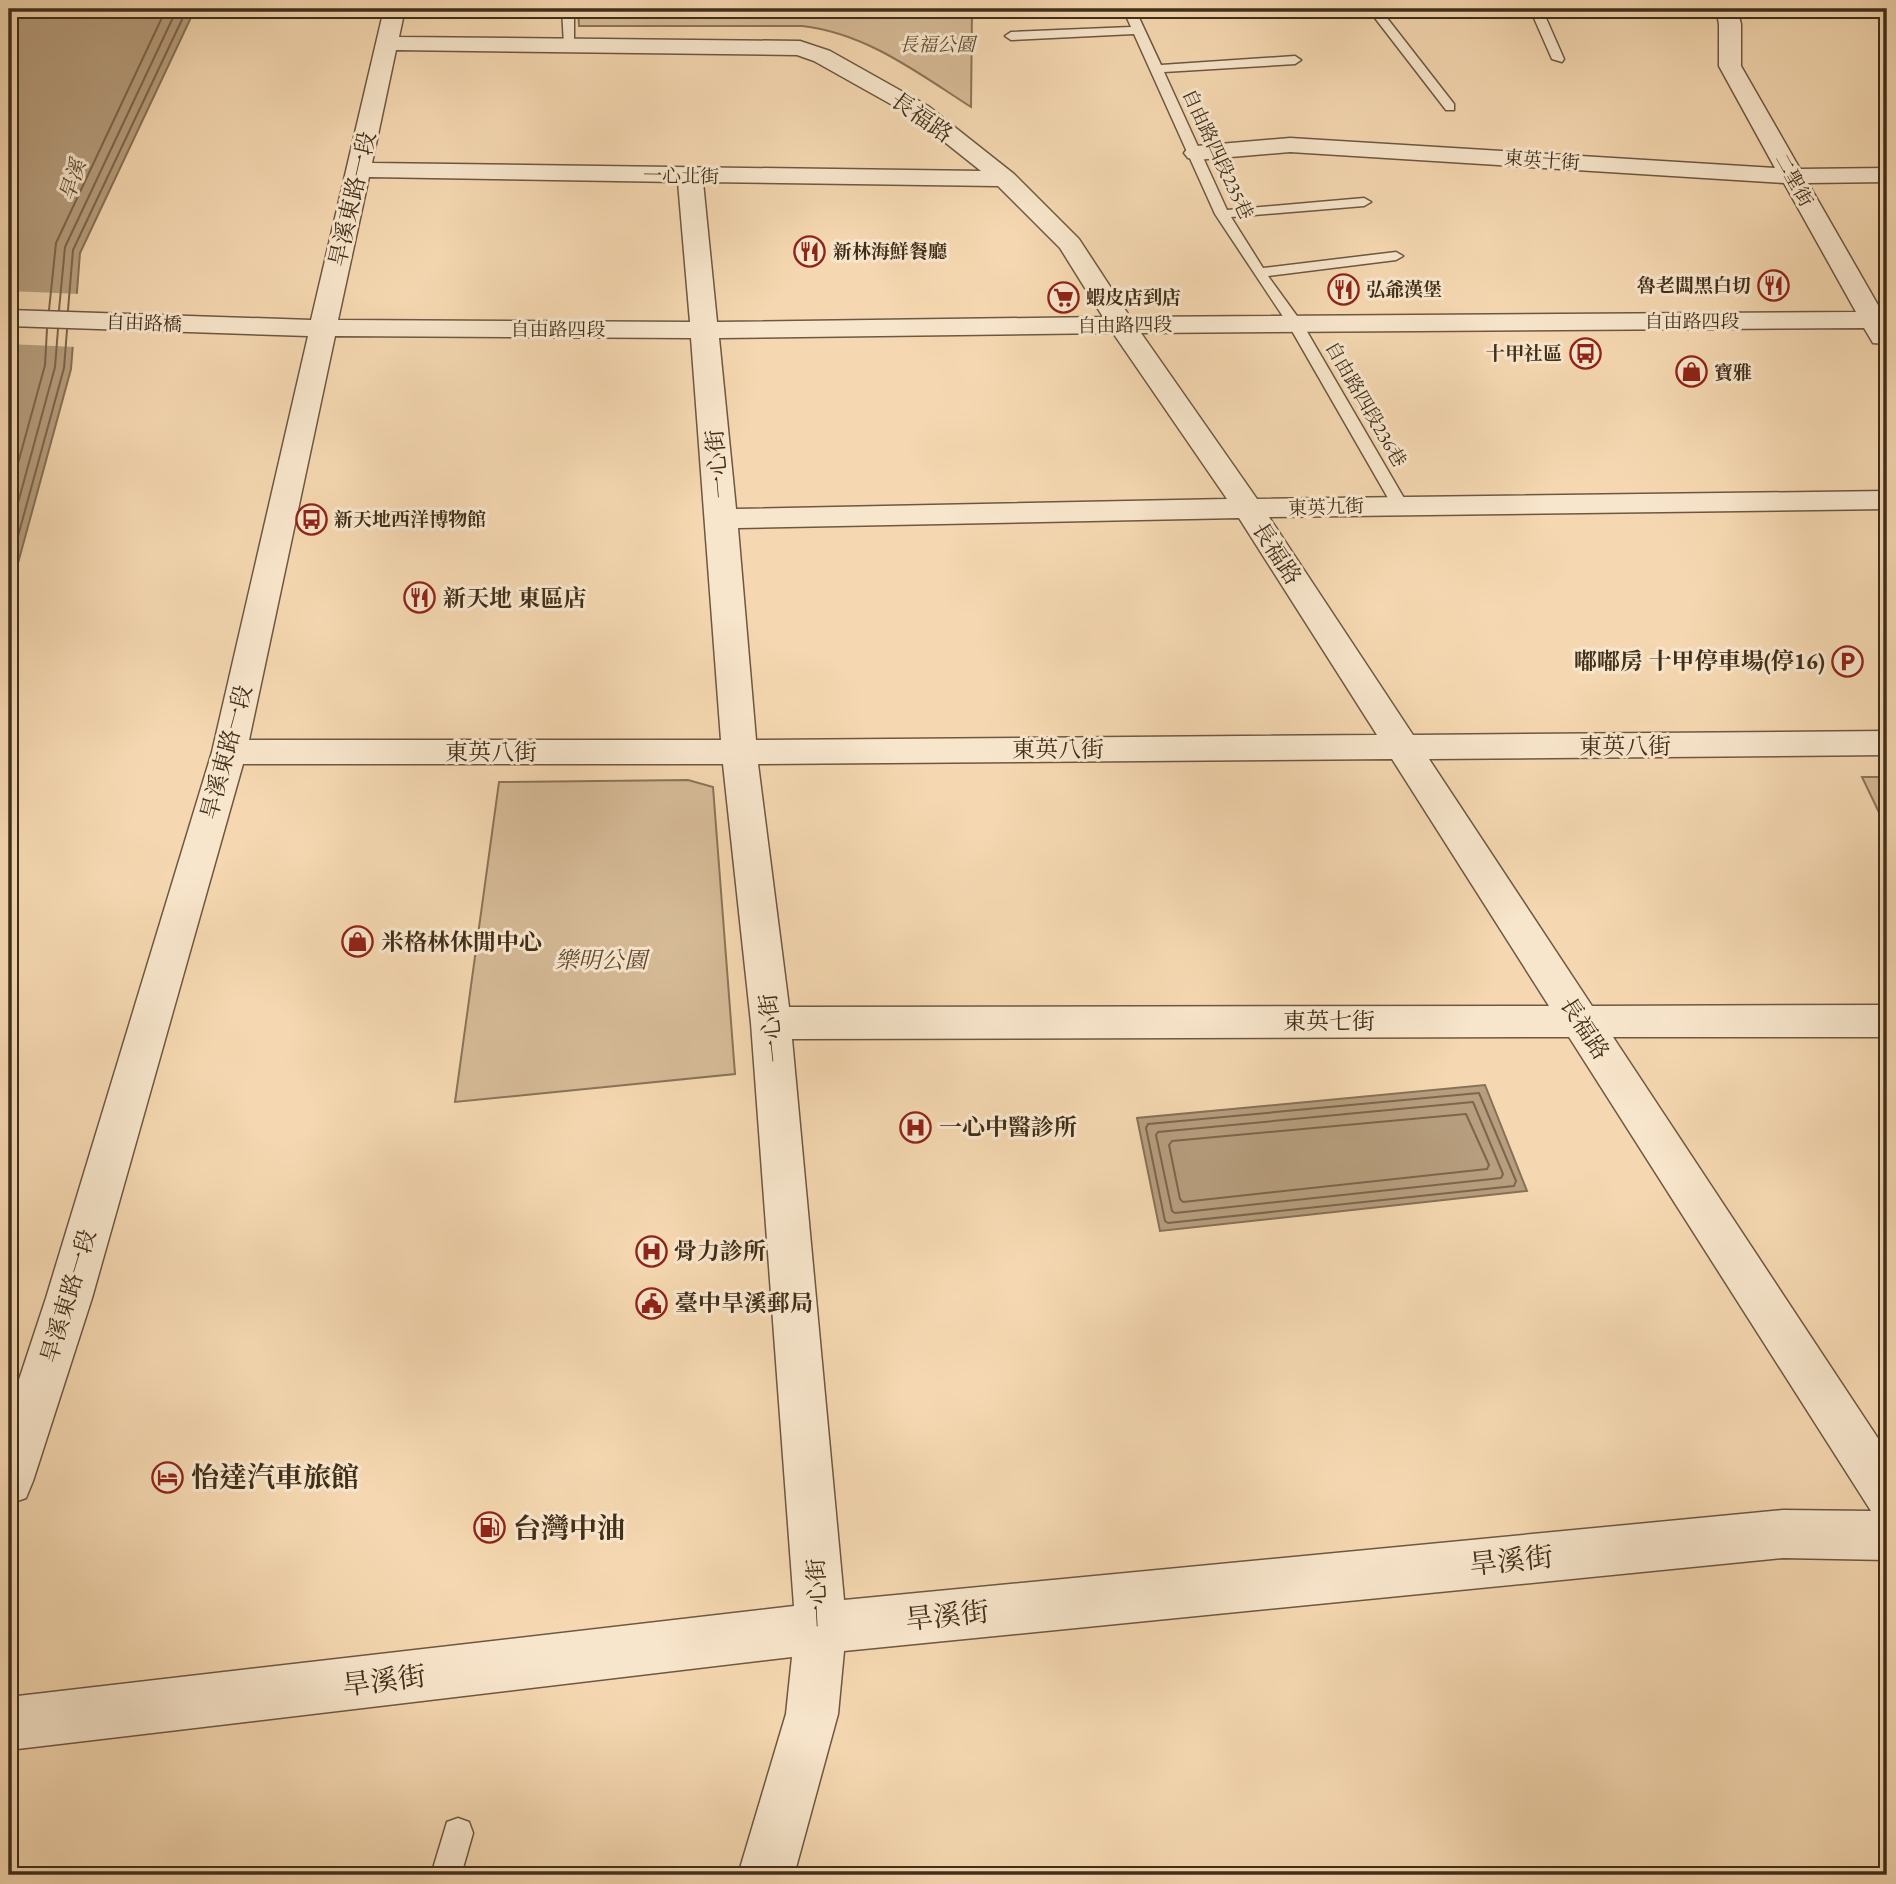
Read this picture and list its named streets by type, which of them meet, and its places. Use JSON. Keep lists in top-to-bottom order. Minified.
{"streets":{"street":["長福路","東英十街","一心北街","二聖街","旱溪東路一段","自由路四段","自由路橋","一心街","東英九街","東英八街","東英七街","旱溪街"],"lane":["自由路四段235巷","自由路四段236巷"]},"crossings":[["長福路","一心北街"],["長福路","旱溪東路一段"],["長福路","自由路四段"],["長福路","東英九街"],["長福路","東英八街"],["長福路","東英七街"],["自由路四段235巷","東英十街"],["自由路四段235巷","自由路四段"],["自由路四段235巷","自由路四段236巷"],["東英十街","二聖街"],["一心北街","旱溪東路一段"],["一心北街","一心街"],["二聖街","自由路四段"],["旱溪東路一段","自由路四段"],["旱溪東路一段","東英八街"],["自由路四段","自由路橋"],["自由路四段","自由路四段236巷"],["自由路四段","一心街"],["自由路四段236巷","東英九街"],["一心街","東英九街"],["一心街","東英八街"],["一心街","東英七街"],["一心街","旱溪街"]],"water":["旱溪"],"parks":["長福公園","樂明公園"],"places":{"restaurant":["新林海鮮餐廳","魯老闆黑白切","弘爺漢堡","新天地 東區店"],"supermarket":["蝦皮店到店"],"bus stop":["十甲社區","新天地西洋博物館"],"shop":["寶雅","米格林休閒中心"],"parking":["嘟嘟房 十甲停車場(停16)"],"hospital":["一心中醫診所","骨力診所"],"public building":["臺中旱溪郵局"],"hotel":["怡達汽車旅館"],"fuel station":["台灣中油"]}}
